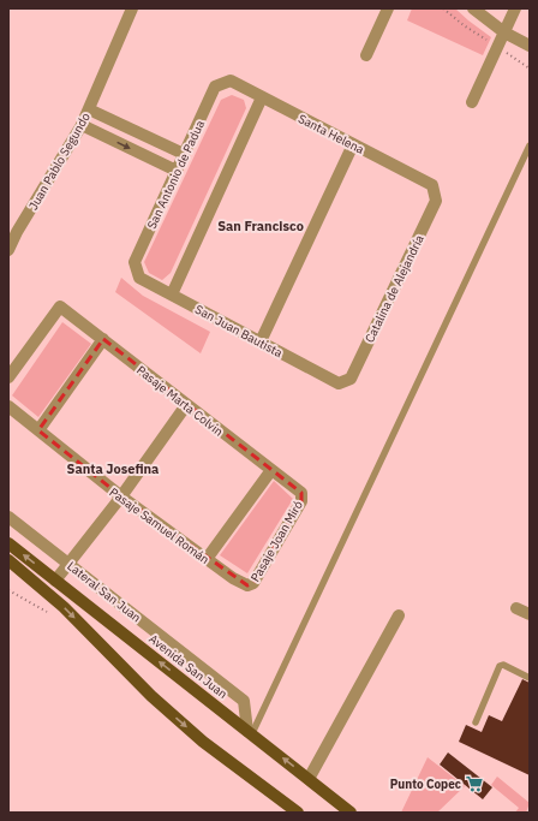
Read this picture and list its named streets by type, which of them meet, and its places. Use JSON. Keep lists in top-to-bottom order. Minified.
{"streets":{"main road":["Avenida San Juan"],"street":["Santa Helena","Juan Pablo Segundo","San Antonio de Padua","Catalina de Alejandría","San Juan Bautista","Pasaje Marta Colvin","Pasaje Samuel Román","Pasaje Joan Miró","Lateral San Juan"]},"crossings":[["Santa Helena","San Antonio de Padua"],["Santa Helena","Catalina de Alejandría"],["San Antonio de Padua","San Juan Bautista"],["Catalina de Alejandría","San Juan Bautista"],["Pasaje Marta Colvin","Pasaje Joan Miró"],["Pasaje Samuel Román","Pasaje Joan Miró"],["Lateral San Juan","Avenida San Juan"]],"districts":["San Francisco","Santa Josefina"],"places":{"supermarket":["Punto Copec"]}}
